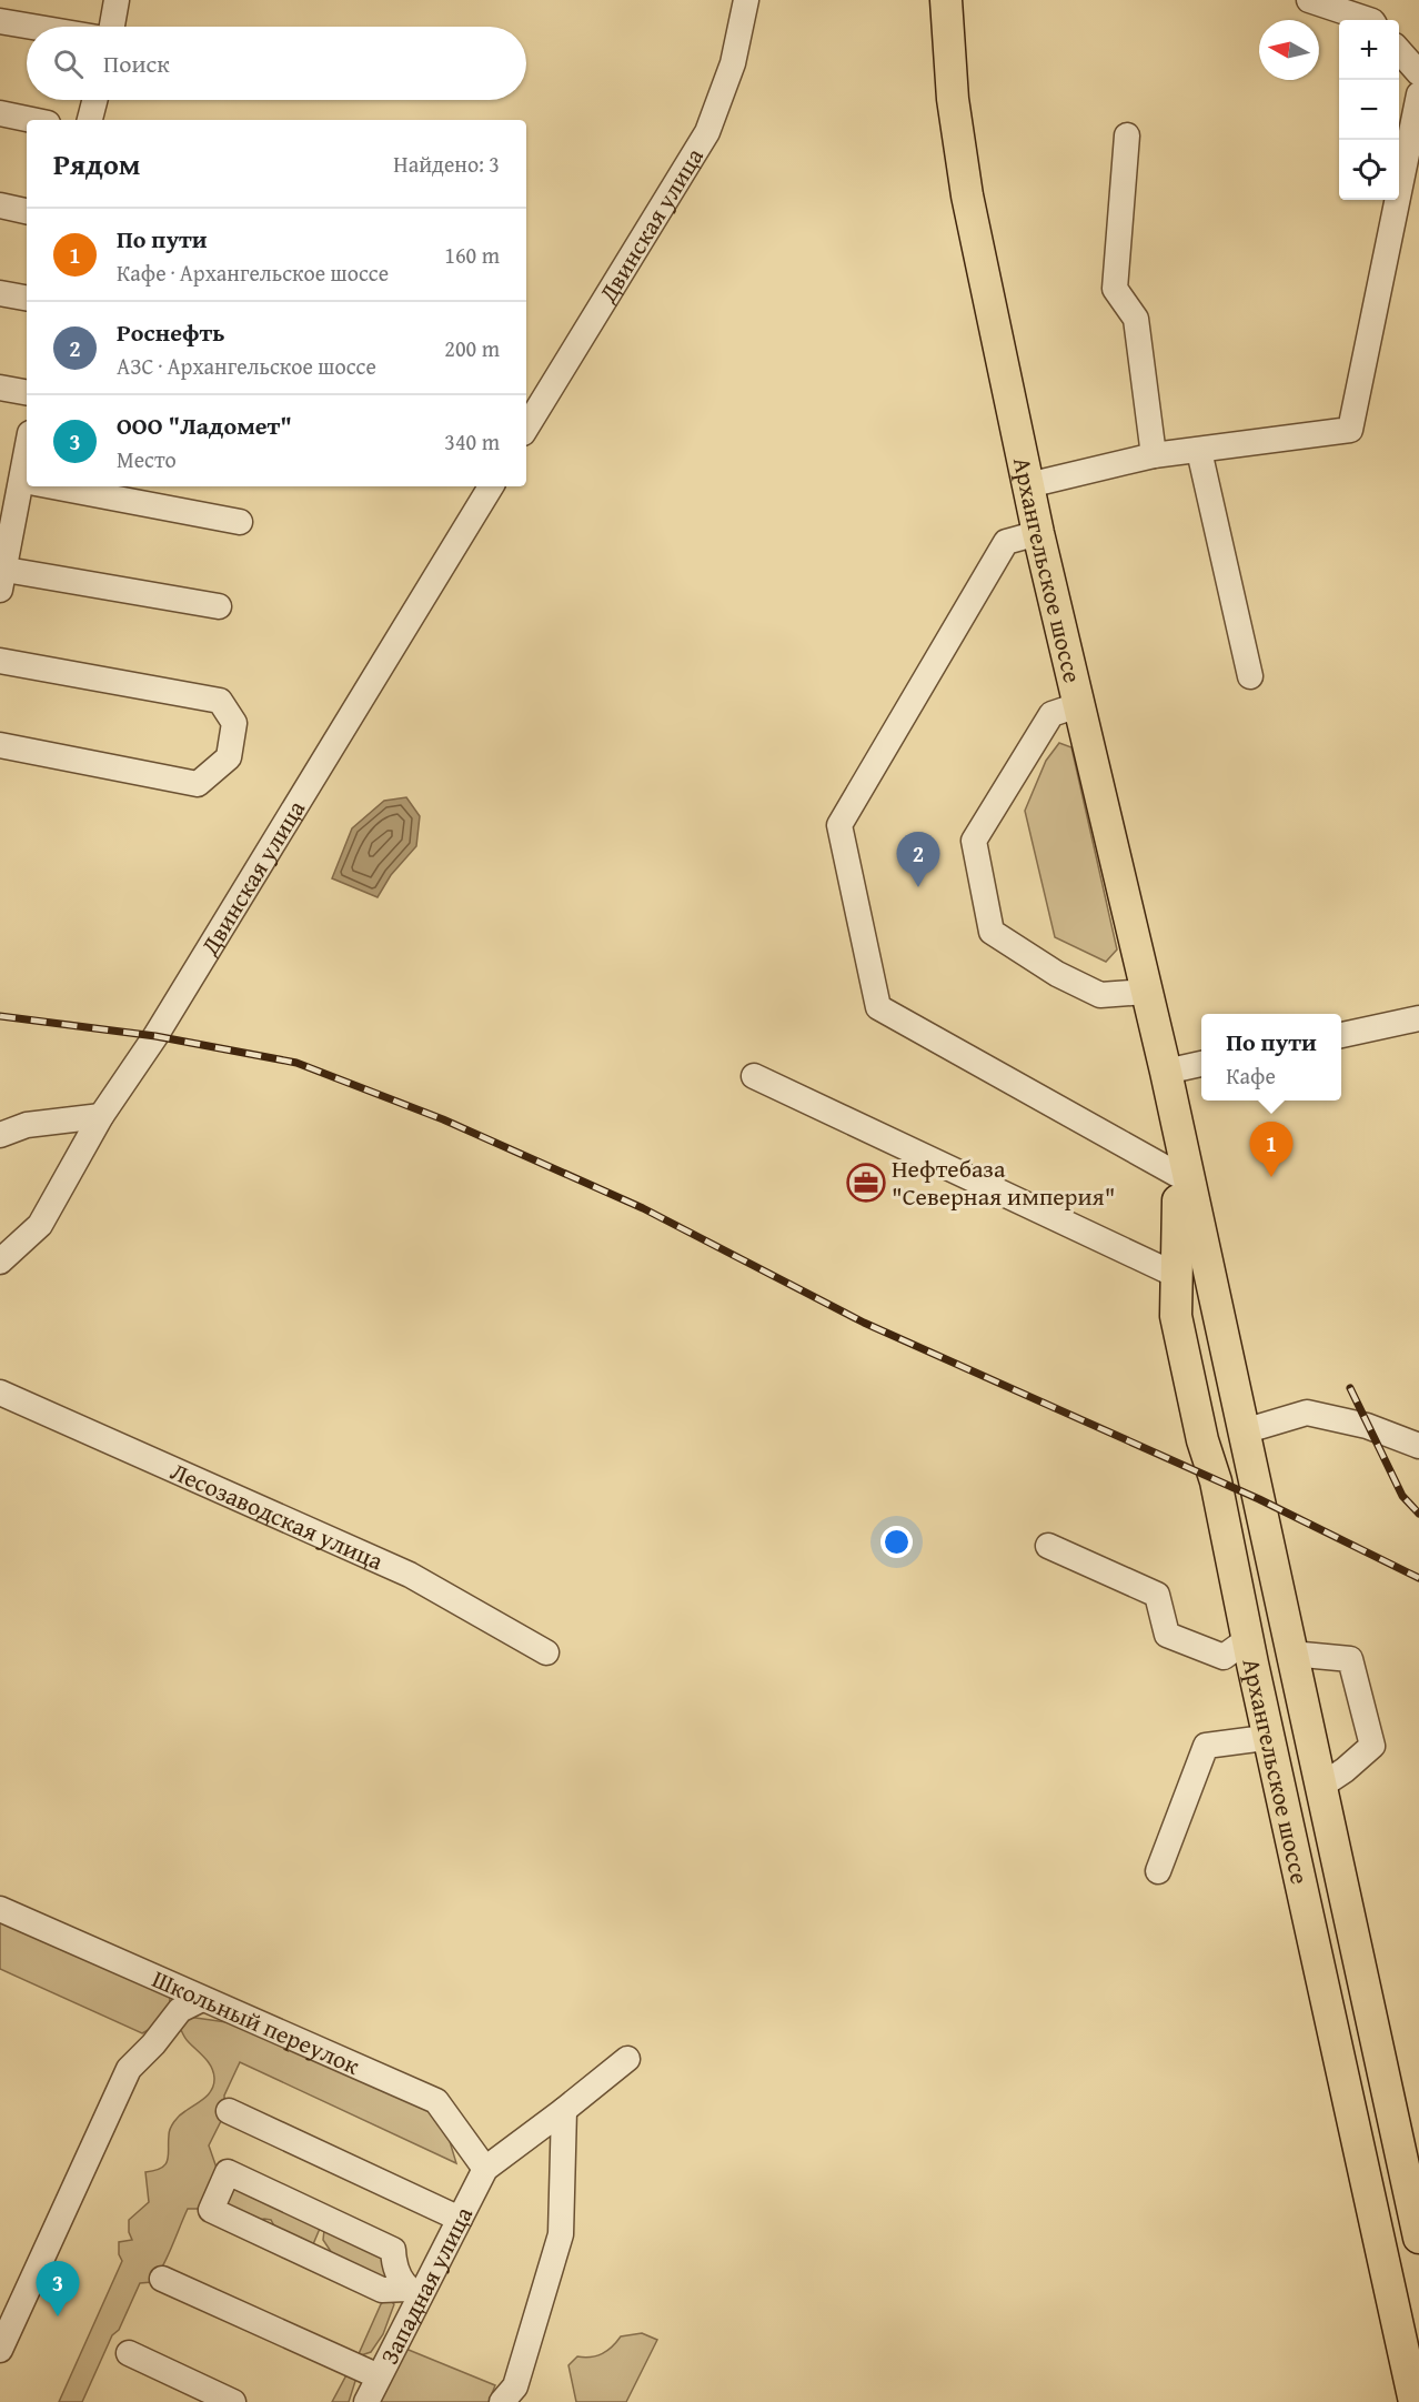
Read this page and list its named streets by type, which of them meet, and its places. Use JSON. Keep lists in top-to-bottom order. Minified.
{"streets":{"main road":["Архангельское шоссе"],"street":["Двинская улица","Лесозаводская улица","Школьный переулок","Западная улица"]},"crossings":[["Школьный переулок","Западная улица"]],"places":{"office":["Нефтебаза \"Северная империя\""]},"north":"left","page":{"map_buttons":["+","−"],"search":"Поиск","heading":["Рядом","Найдено: 3"],"list":[{"mark":"1","name":"По пути","note":"Кафе · Архангельское шоссе","value":"160 m"},{"mark":"2","name":"Роснефть","note":"АЗС · Архангельское шоссе","value":"200 m"},{"mark":"3","name":"ООО \"Ладомет\"","note":"Место","value":"340 m"}],"pins":["2","1","3"],"popup":["По пути","Кафе"]}}
